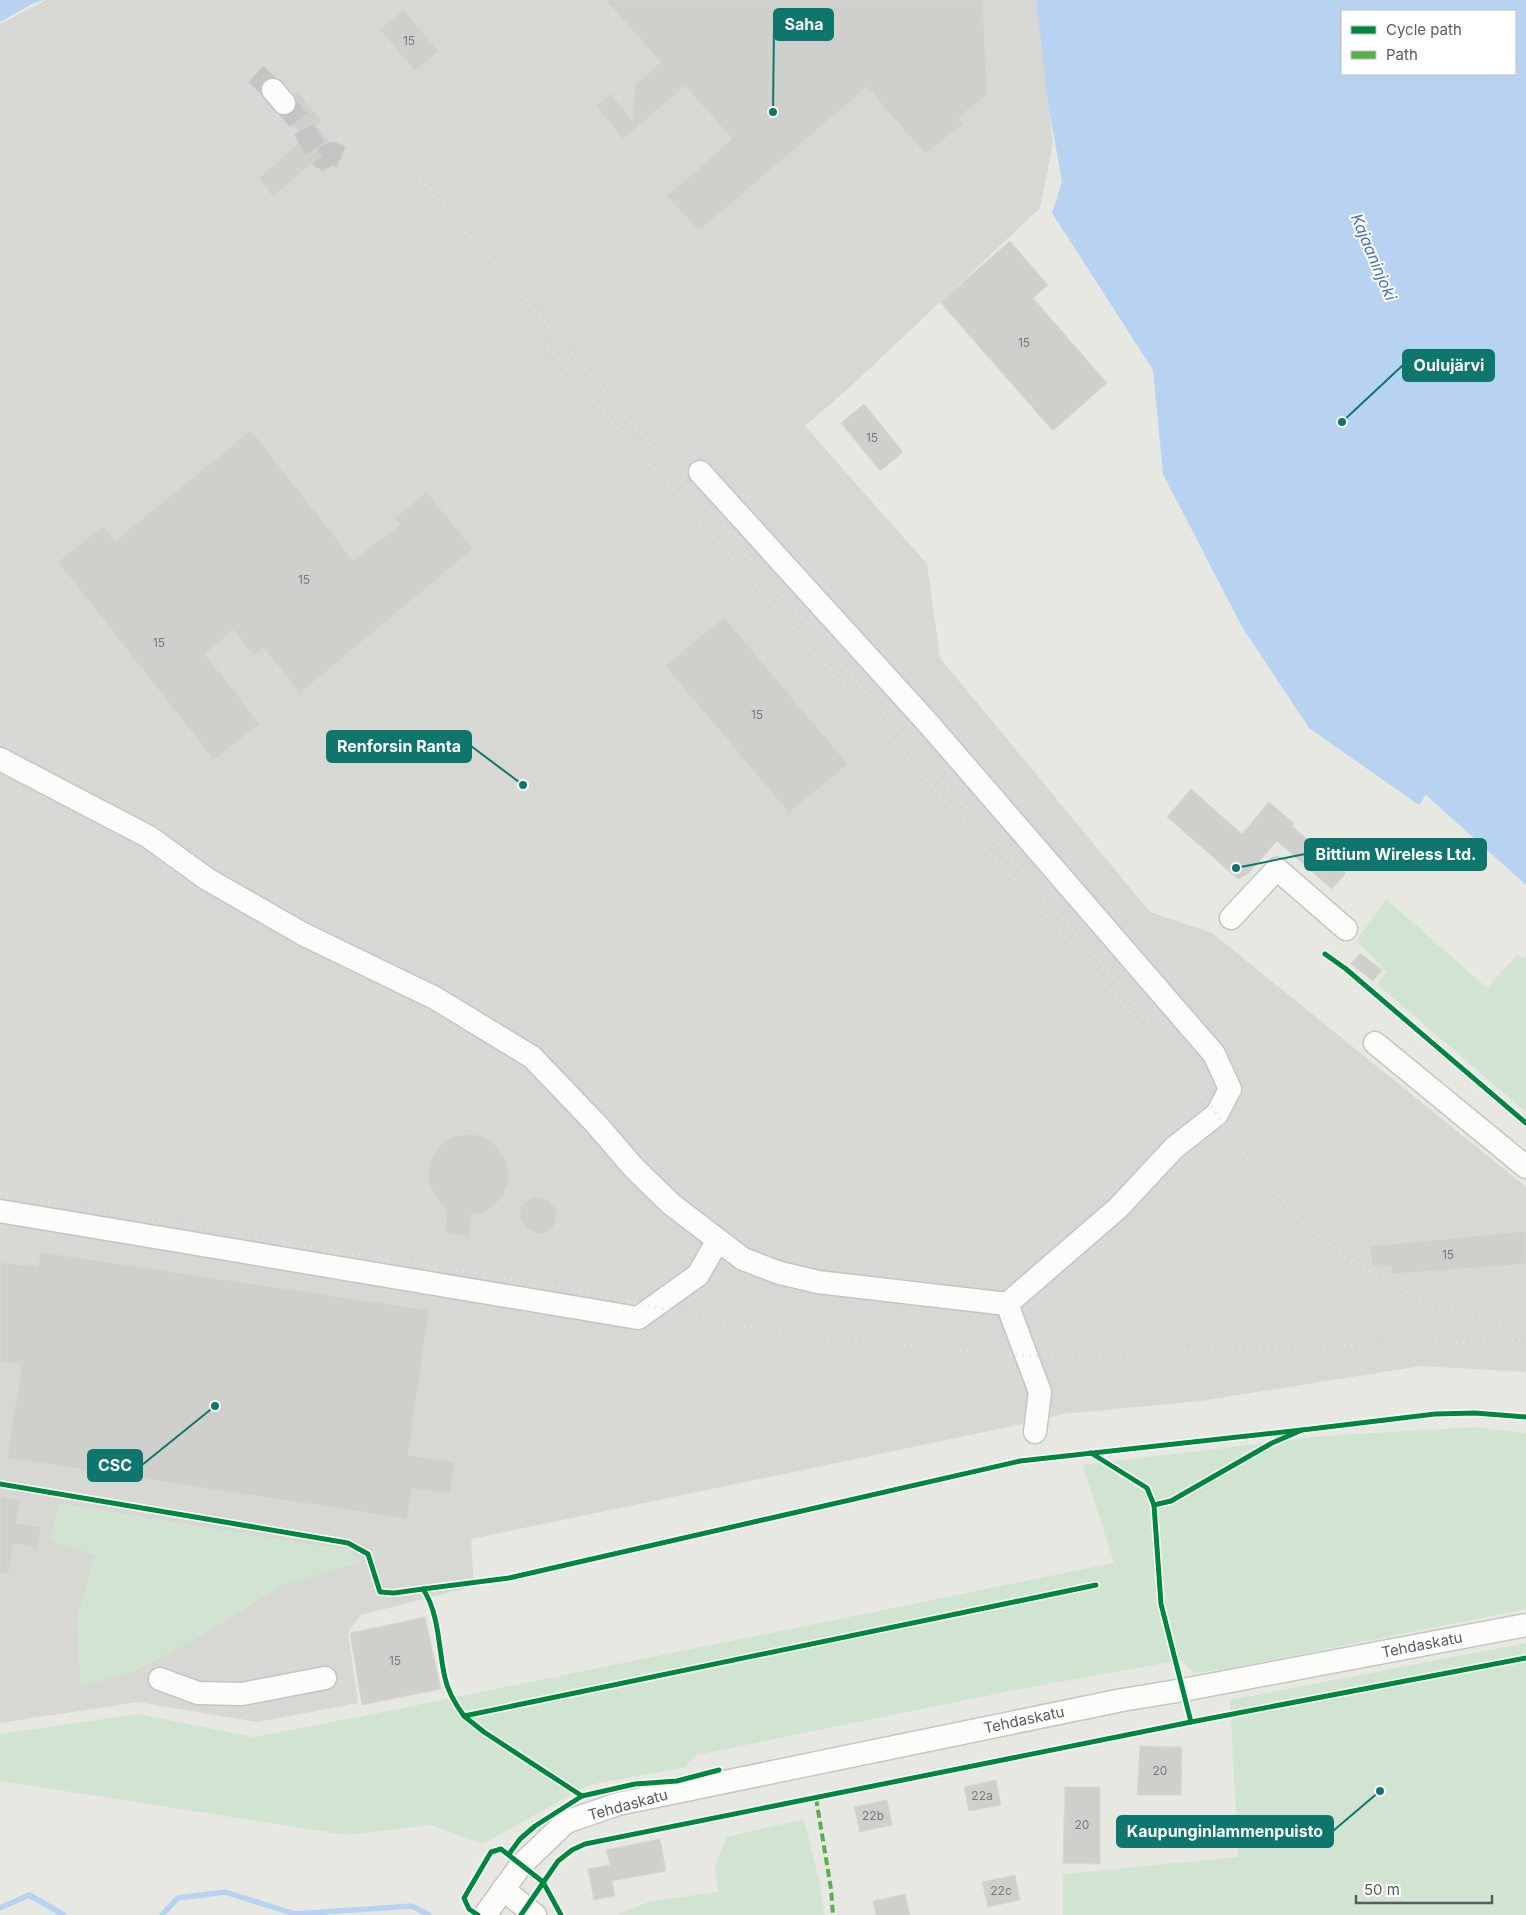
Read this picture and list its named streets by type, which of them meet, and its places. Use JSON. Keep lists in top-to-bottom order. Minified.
{"streets":{"street":["Tehdaskatu"]},"water":["Kajaaninjoki"],"places":["Saha","Oulujärvi","Renforsin Ranta","Bittium Wireless Ltd.","CSC","Kaupunginlammenpuisto"],"house_numbers":["15","15","15","15","15","15","15","15","20","22a","22b","20","22c"],"legend":["Cycle path","Path"],"scale_bar":"50 m"}
